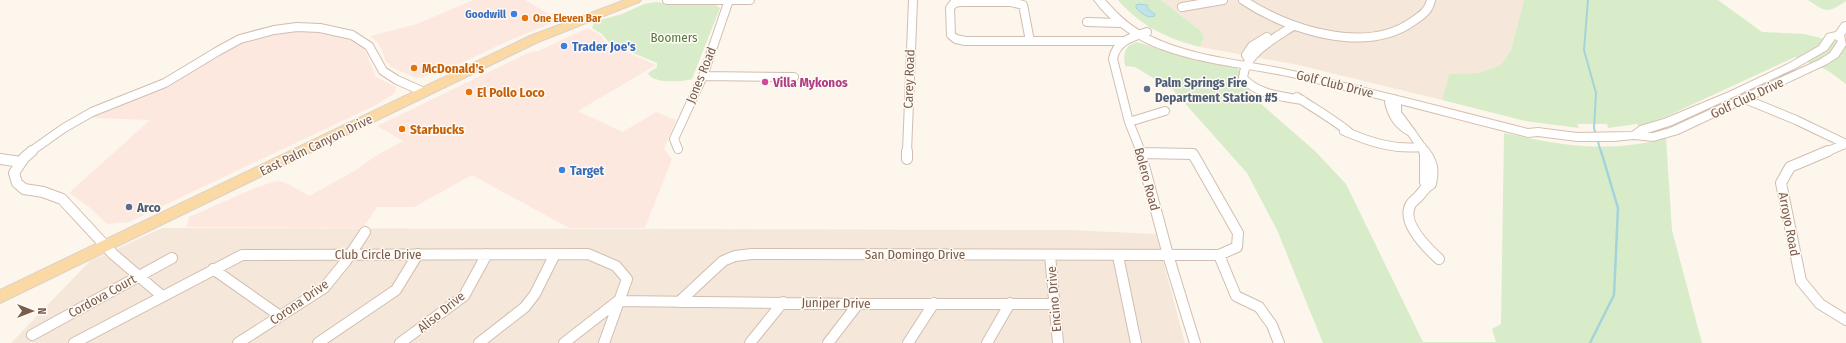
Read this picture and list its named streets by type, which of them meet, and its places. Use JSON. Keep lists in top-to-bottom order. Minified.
{"streets":{"main road":["East Palm Canyon Drive"],"street":["Jones Road","Carey Road","Golf Club Drive","Bolero Road","Arroyo Road","Club Circle Drive","San Domingo Drive","Cordova Court","Encino Drive","Corona Drive","Juniper Drive","Aliso Drive"]},"crossings":[["Bolero Road","San Domingo Drive"],["Club Circle Drive","Corona Drive"],["Club Circle Drive","Juniper Drive"],["Club Circle Drive","Aliso Drive"],["San Domingo Drive","Encino Drive"],["San Domingo Drive","Juniper Drive"],["Encino Drive","Juniper Drive"]],"parks":["Boomers"],"places":["Goodwill","One Eleven Bar","Trader Joe's","McDonald's","Villa Mykonos","Palm Springs Fire Department Station #5","El Pollo Loco","Starbucks","Target","Arco"],"north":"right"}
